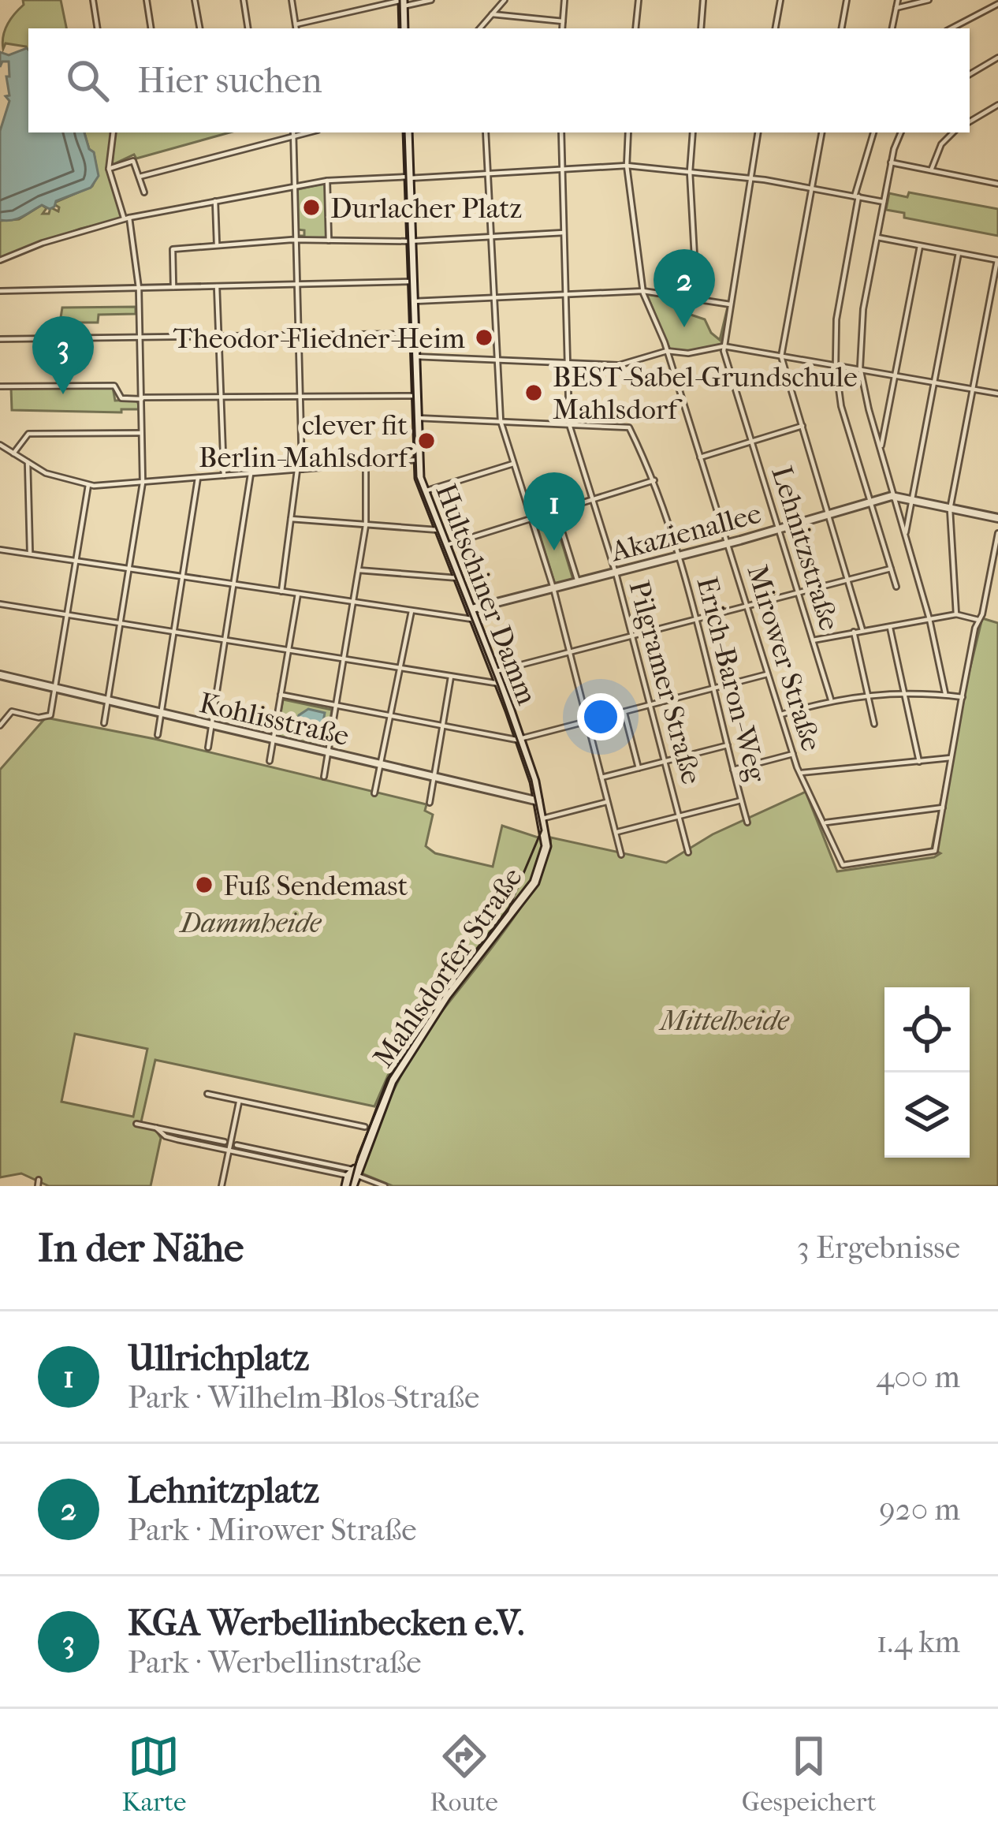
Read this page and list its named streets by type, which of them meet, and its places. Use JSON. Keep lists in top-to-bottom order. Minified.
{"streets":{"main road":["Hultschiner Damm","Mahlsdorfer Straße"],"street":["Akazienallee","Lehnitzstraße","Mirower Straße","Erich-Baron-Weg","Pilgramer Straße","Kohlisstraße"]},"crossings":[["Akazienallee","Lehnitzstraße"],["Akazienallee","Hultschiner Damm"],["Akazienallee","Mirower Straße"],["Akazienallee","Erich-Baron-Weg"],["Akazienallee","Pilgramer Straße"],["Hultschiner Damm","Erich-Baron-Weg"],["Hultschiner Damm","Kohlisstraße"],["Hultschiner Damm","Mahlsdorfer Straße"],["Erich-Baron-Weg","Pilgramer Straße"]],"parks":["Dammheide","Mittelheide"],"places":["Durlacher Platz","Theodor-Fliedner-Heim","BEST-Sabel-Grundschule Mahlsdorf","clever fit Berlin-Mahlsdorf","Fuß Sendemast"],"page":{"search":"Hier suchen","pins":["2","3","1"],"heading":["In der Nähe","3 Ergebnisse"],"list":[{"mark":"1","name":"Ullrichplatz","note":"Park · Wilhelm-Blos-Straße","value":"400 m"},{"mark":"2","name":"Lehnitzplatz","note":"Park · Mirower Straße","value":"920 m"},{"mark":"3","name":"KGA Werbellinbecken e.V.","note":"Park · Werbellinstraße","value":"1.4 km"}],"nav":["Karte","Route","Gespeichert"]}}
